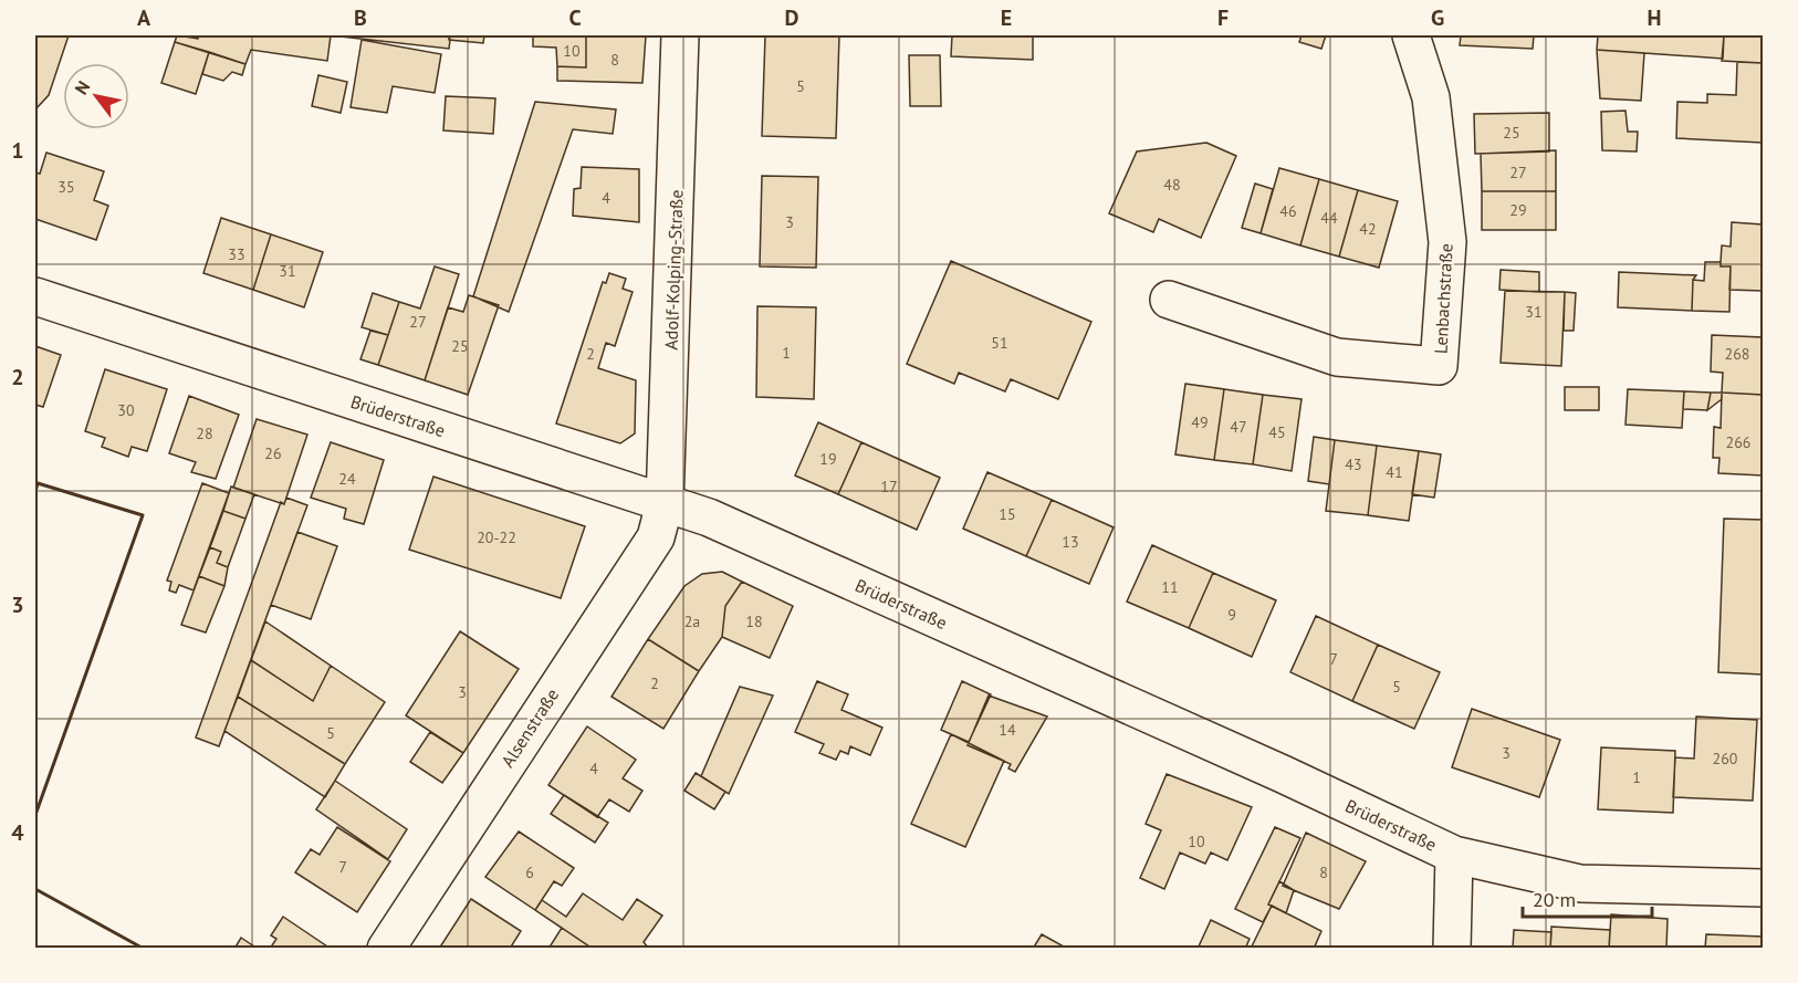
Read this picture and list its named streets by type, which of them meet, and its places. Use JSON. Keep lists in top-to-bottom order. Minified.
{"streets":{"street":["Adolf-Kolping-Straße","Lenbachstraße","Brüderstraße","Alsenstraße"]},"crossings":[["Adolf-Kolping-Straße","Brüderstraße"],["Adolf-Kolping-Straße","Alsenstraße"],["Brüderstraße","Alsenstraße"]],"house_numbers":["10","8","5","25","27","48","35","4","29","46","44","3","42","33","31","31","27","51","25","1","2","268","30","49","47","45","28","266","26","19","43","41","24","17","15","20-22","13","11","9","2a","18","7","2","5","3","14","5","3","260","4","1","10","7","6","8"],"scale_bar":"20 m","north":"top left","grid":{"columns":["A","B","C","D","E","F","G","H"],"rows":["1","2","3","4"]}}
